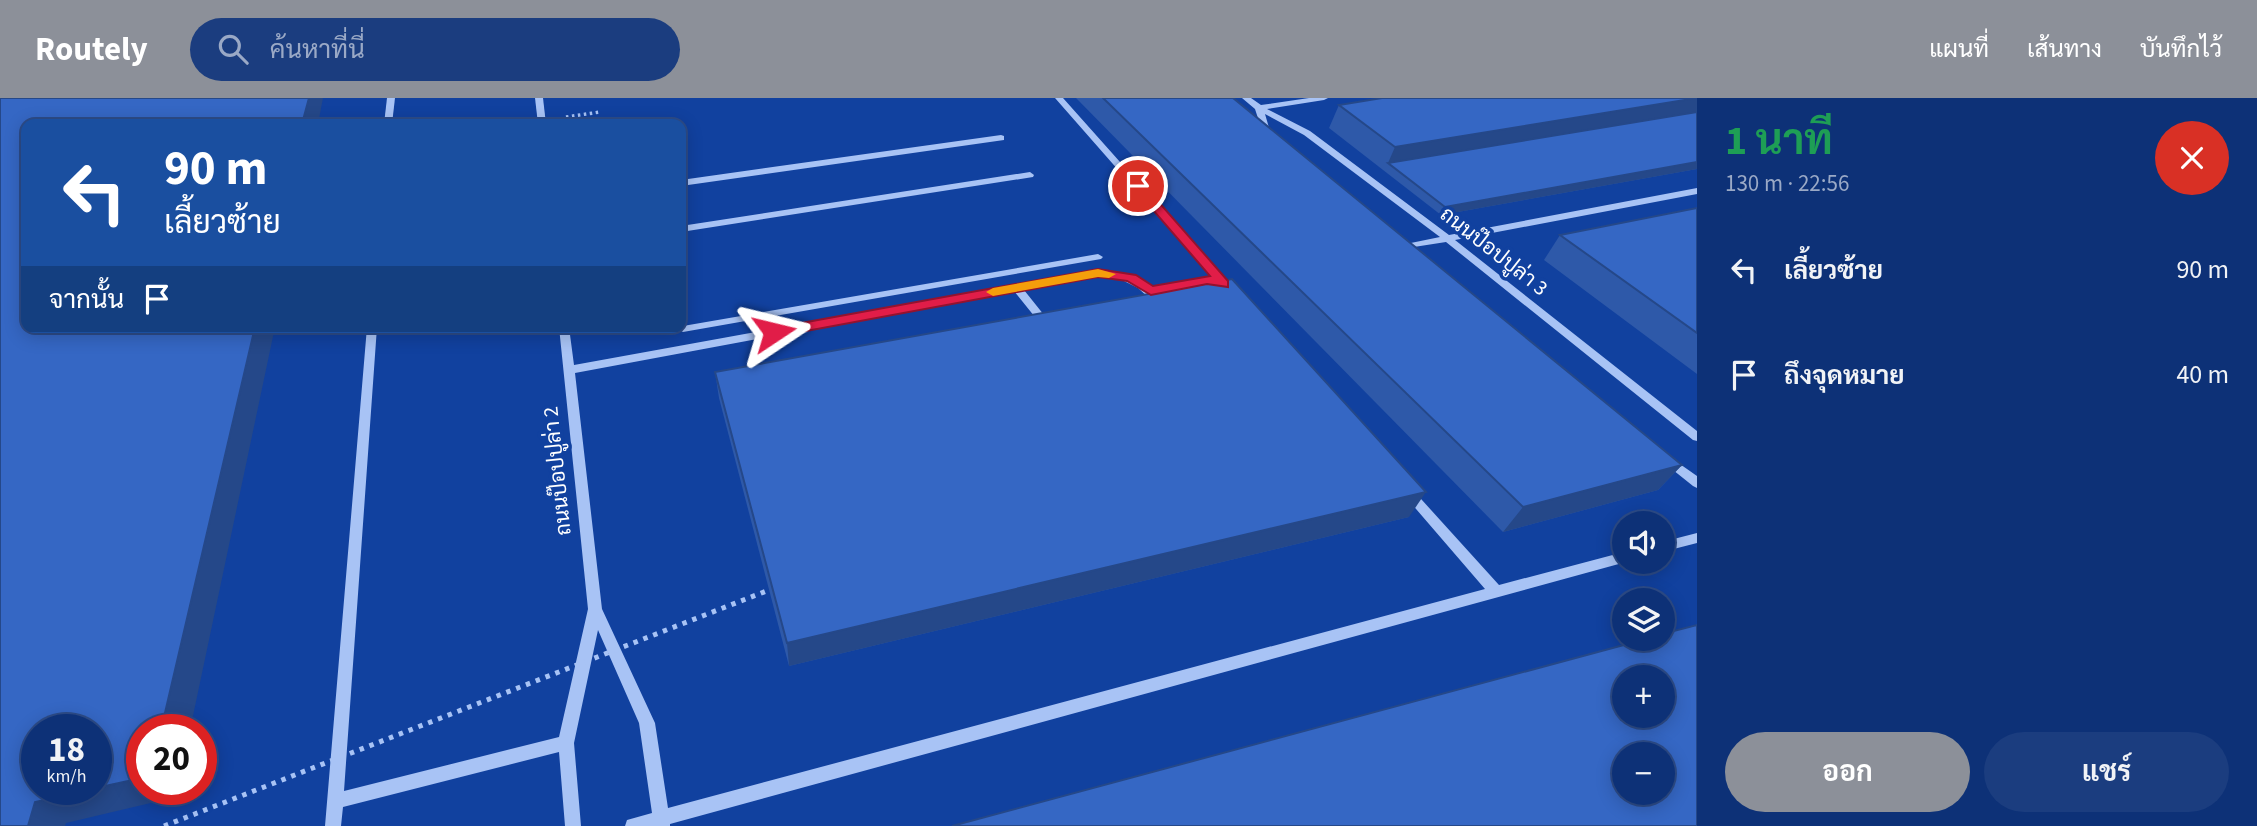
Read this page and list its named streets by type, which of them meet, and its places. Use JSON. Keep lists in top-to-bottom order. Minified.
{"streets":{"street":["ถนนป๊อปปูล่า 3","ถนนป๊อปปูล่า 2"]},"page":{"header":"Routely","search":"ค้นหาที่นี่","nav":["แผนที่","เส้นทาง","บันทึกไว้"],"heading":["1 นาที","130 m · 22:56"],"turn":["90 m","เลี้ยวซ้าย"],"list":[{"name":"เลี้ยวซ้าย","value":"90 m"},{"name":"ถึงจุดหมาย","value":"40 m"}],"then":"จากนั้น","map_buttons":["+","−"],"speed":"18 km/h","limit":"20","buttons":["ออก","แชร์"]}}
